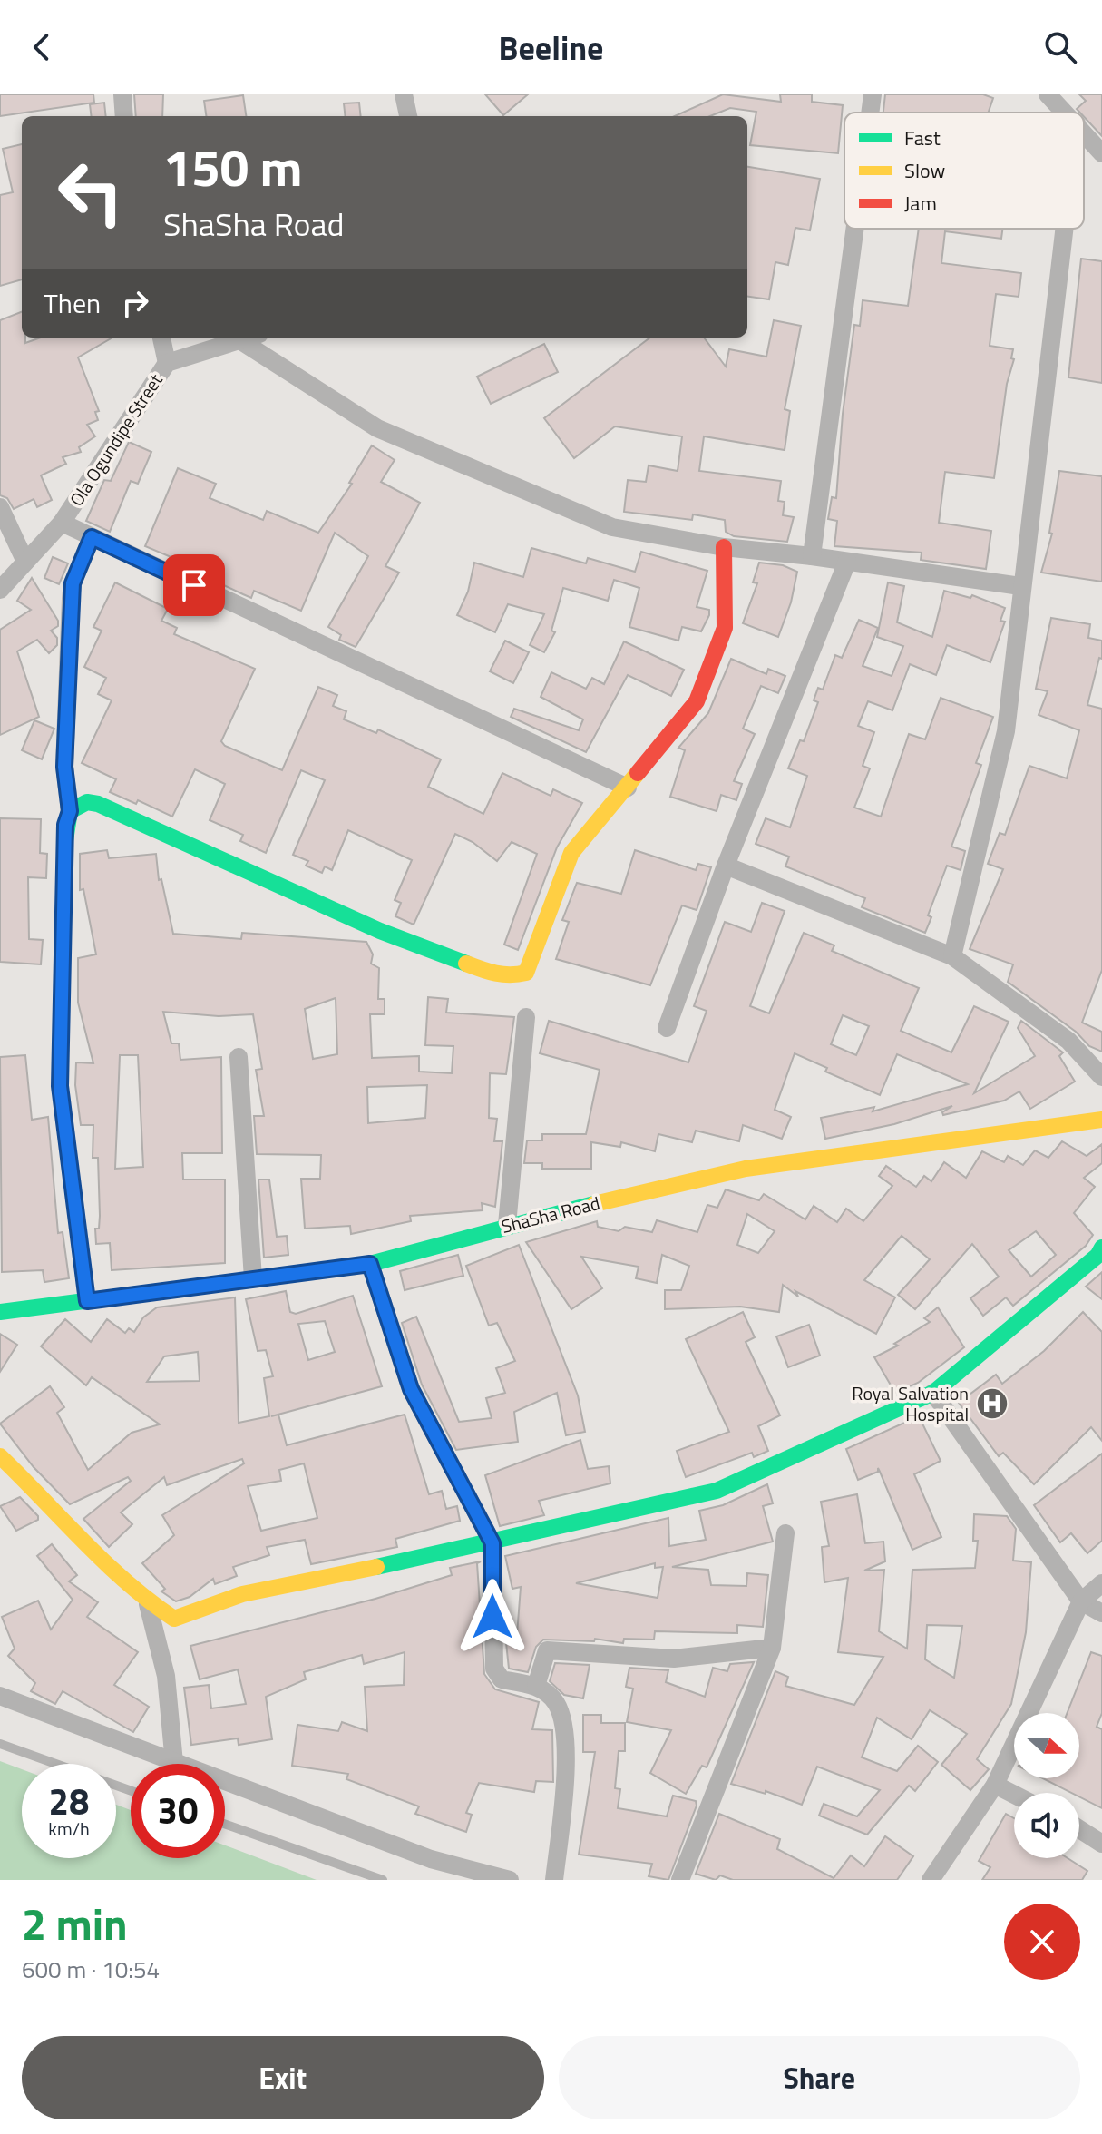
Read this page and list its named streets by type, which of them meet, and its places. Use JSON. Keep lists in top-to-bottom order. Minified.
{"streets":{"street":["Ola Ogundipe Street","ShaSha Road"]},"places":{"hospital":["Royal Salvation Hospital"]},"legend":["Fast","Slow","Jam"],"north":"right","page":{"header":"Beeline","turn":["150 m","ShaSha Road"],"then":"Then","speed":"28 km/h","limit":"30","heading":["2 min","600 m · 10:54"],"buttons":["Exit","Share"]}}
